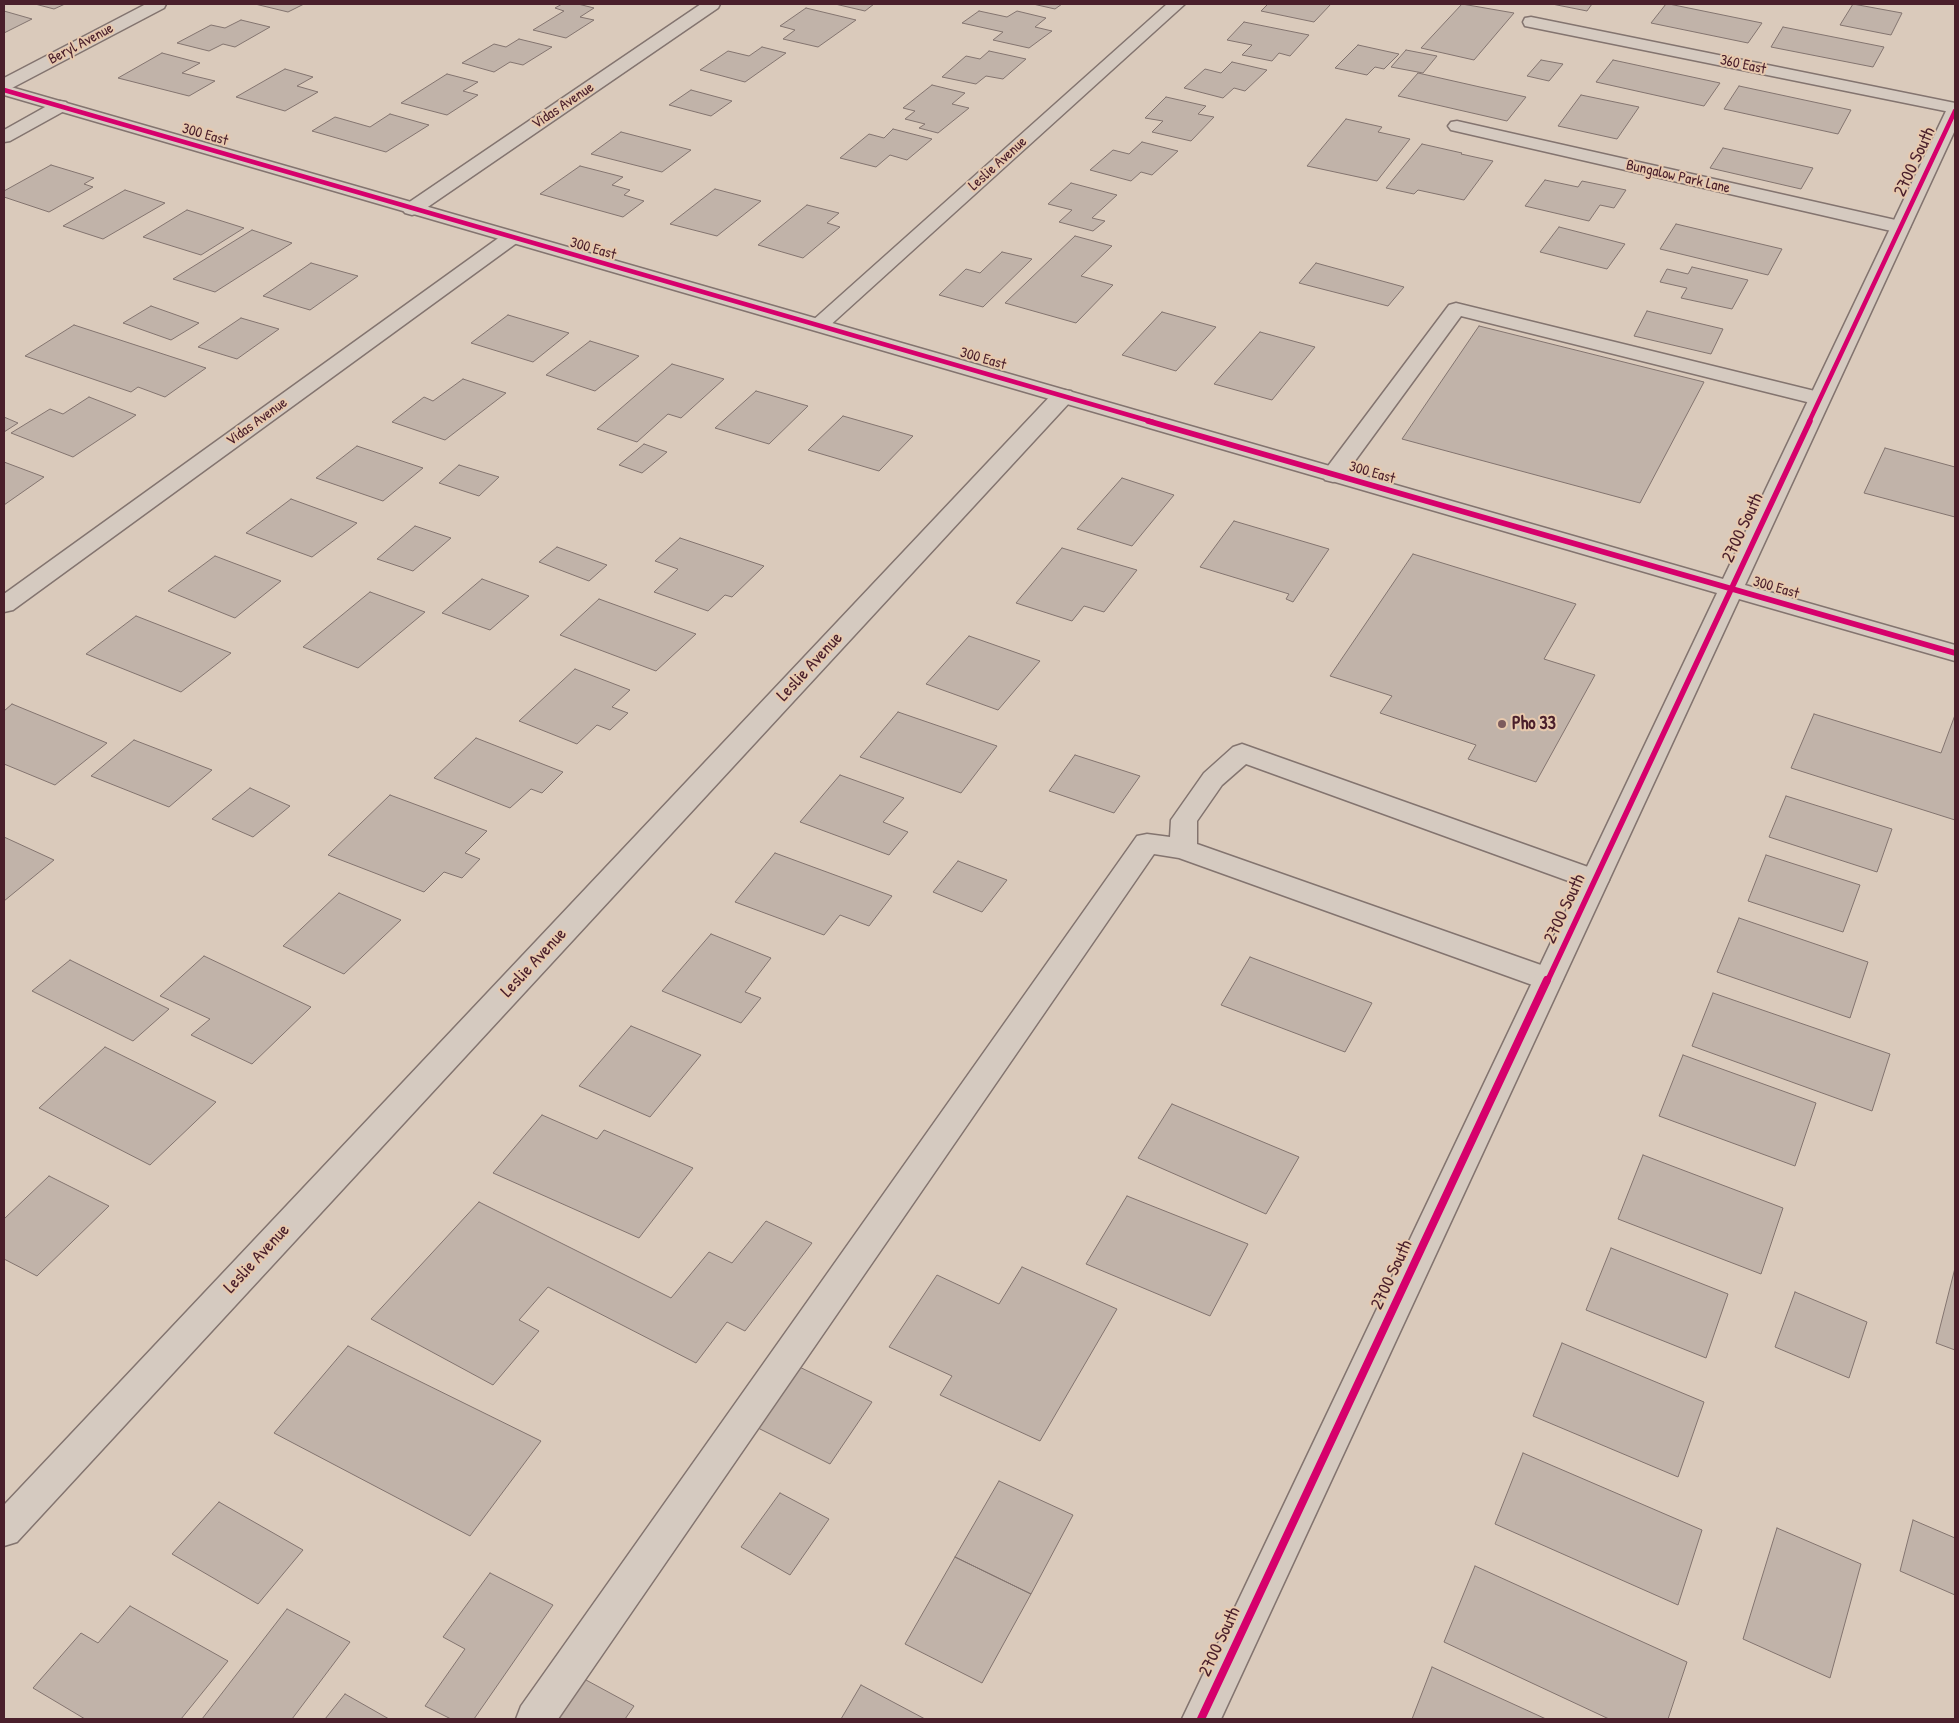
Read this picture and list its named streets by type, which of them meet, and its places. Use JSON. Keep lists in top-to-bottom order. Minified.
{"streets":{"street":["Beryl Avenue","360 East","Vidas Avenue","300 East","2700 South","Leslie Avenue","Bungalow Park Lane"]},"crossings":[["360 East","2700 South"],["Vidas Avenue","300 East"],["300 East","2700 South"],["300 East","Leslie Avenue"],["2700 South","Bungalow Park Lane"]],"places":["Pho 33"]}
